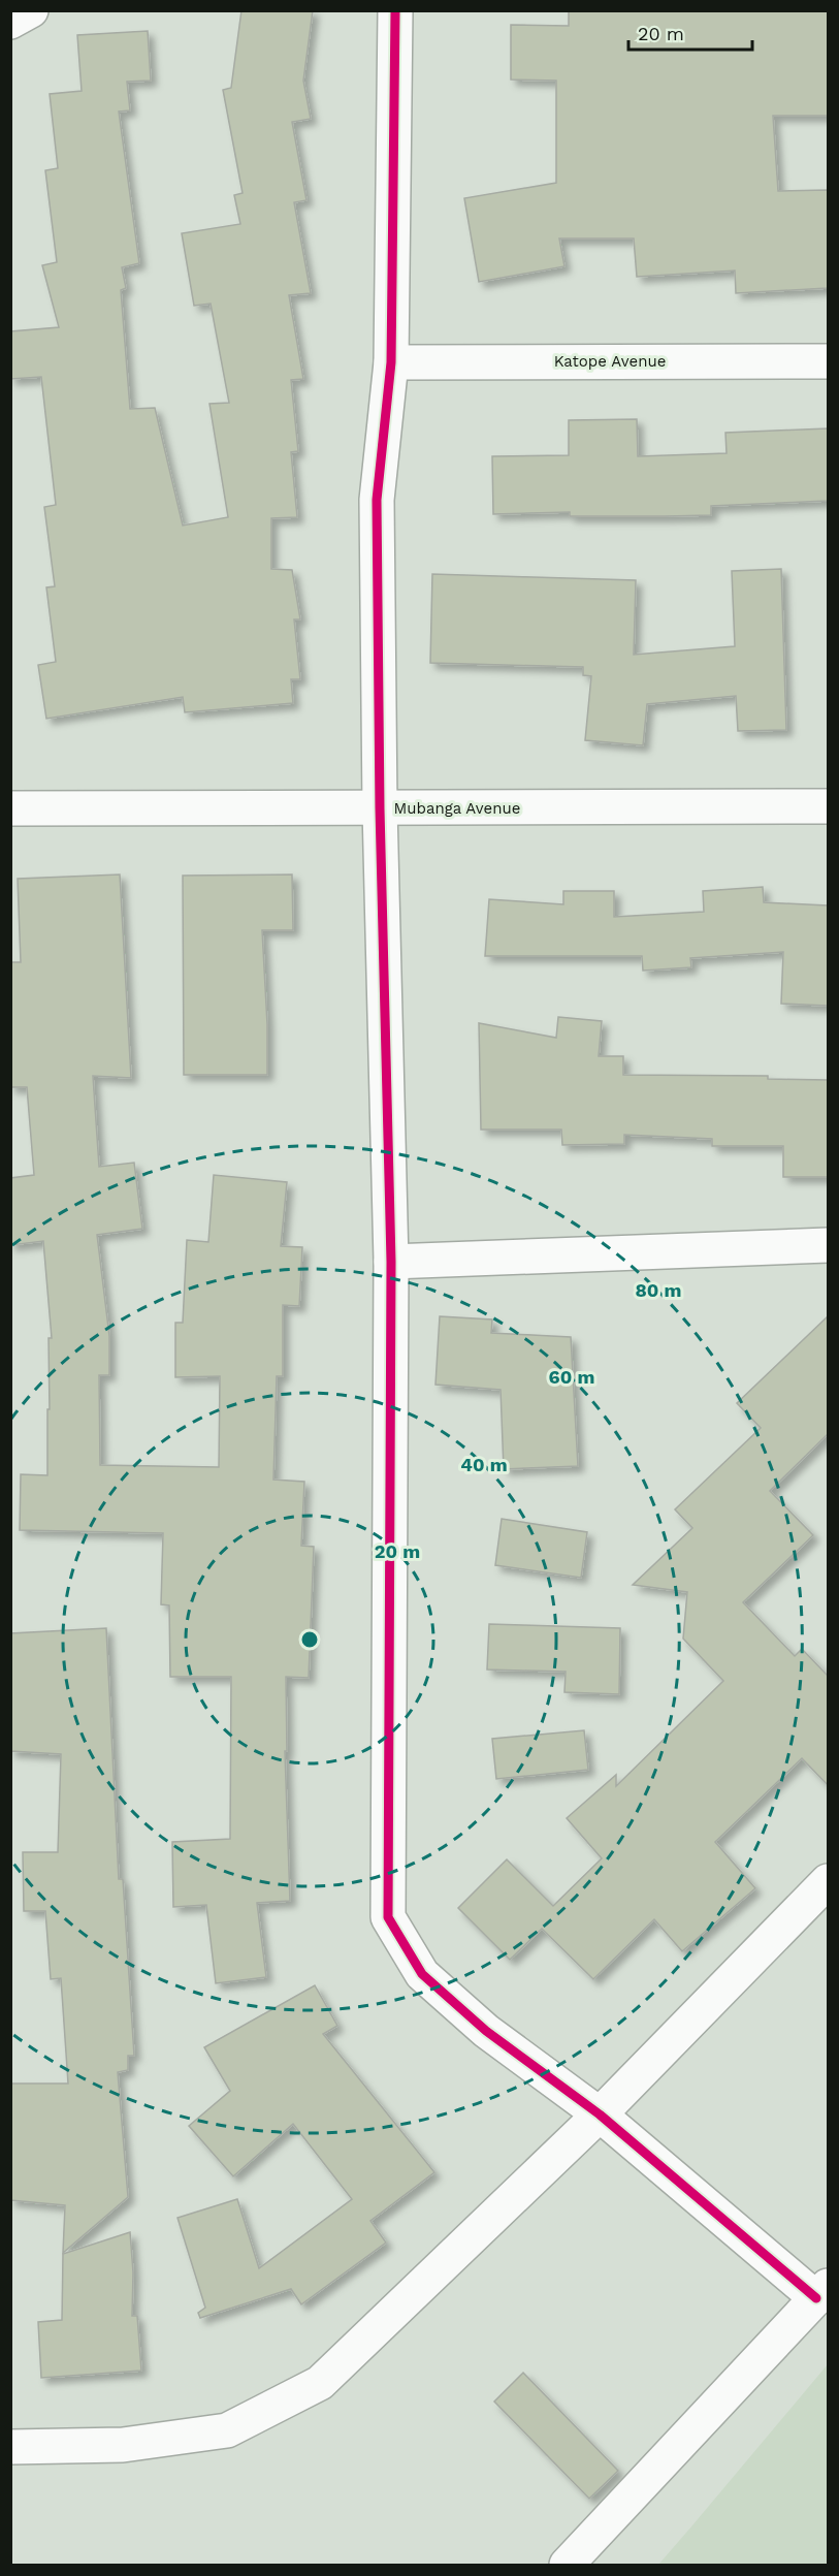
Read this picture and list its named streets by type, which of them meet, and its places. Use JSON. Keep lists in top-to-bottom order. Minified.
{"streets":{"street":["Katope Avenue","Mubanga Avenue"]},"scale_bar":"20 m","rings":["80 m","60 m","40 m","20 m"]}
